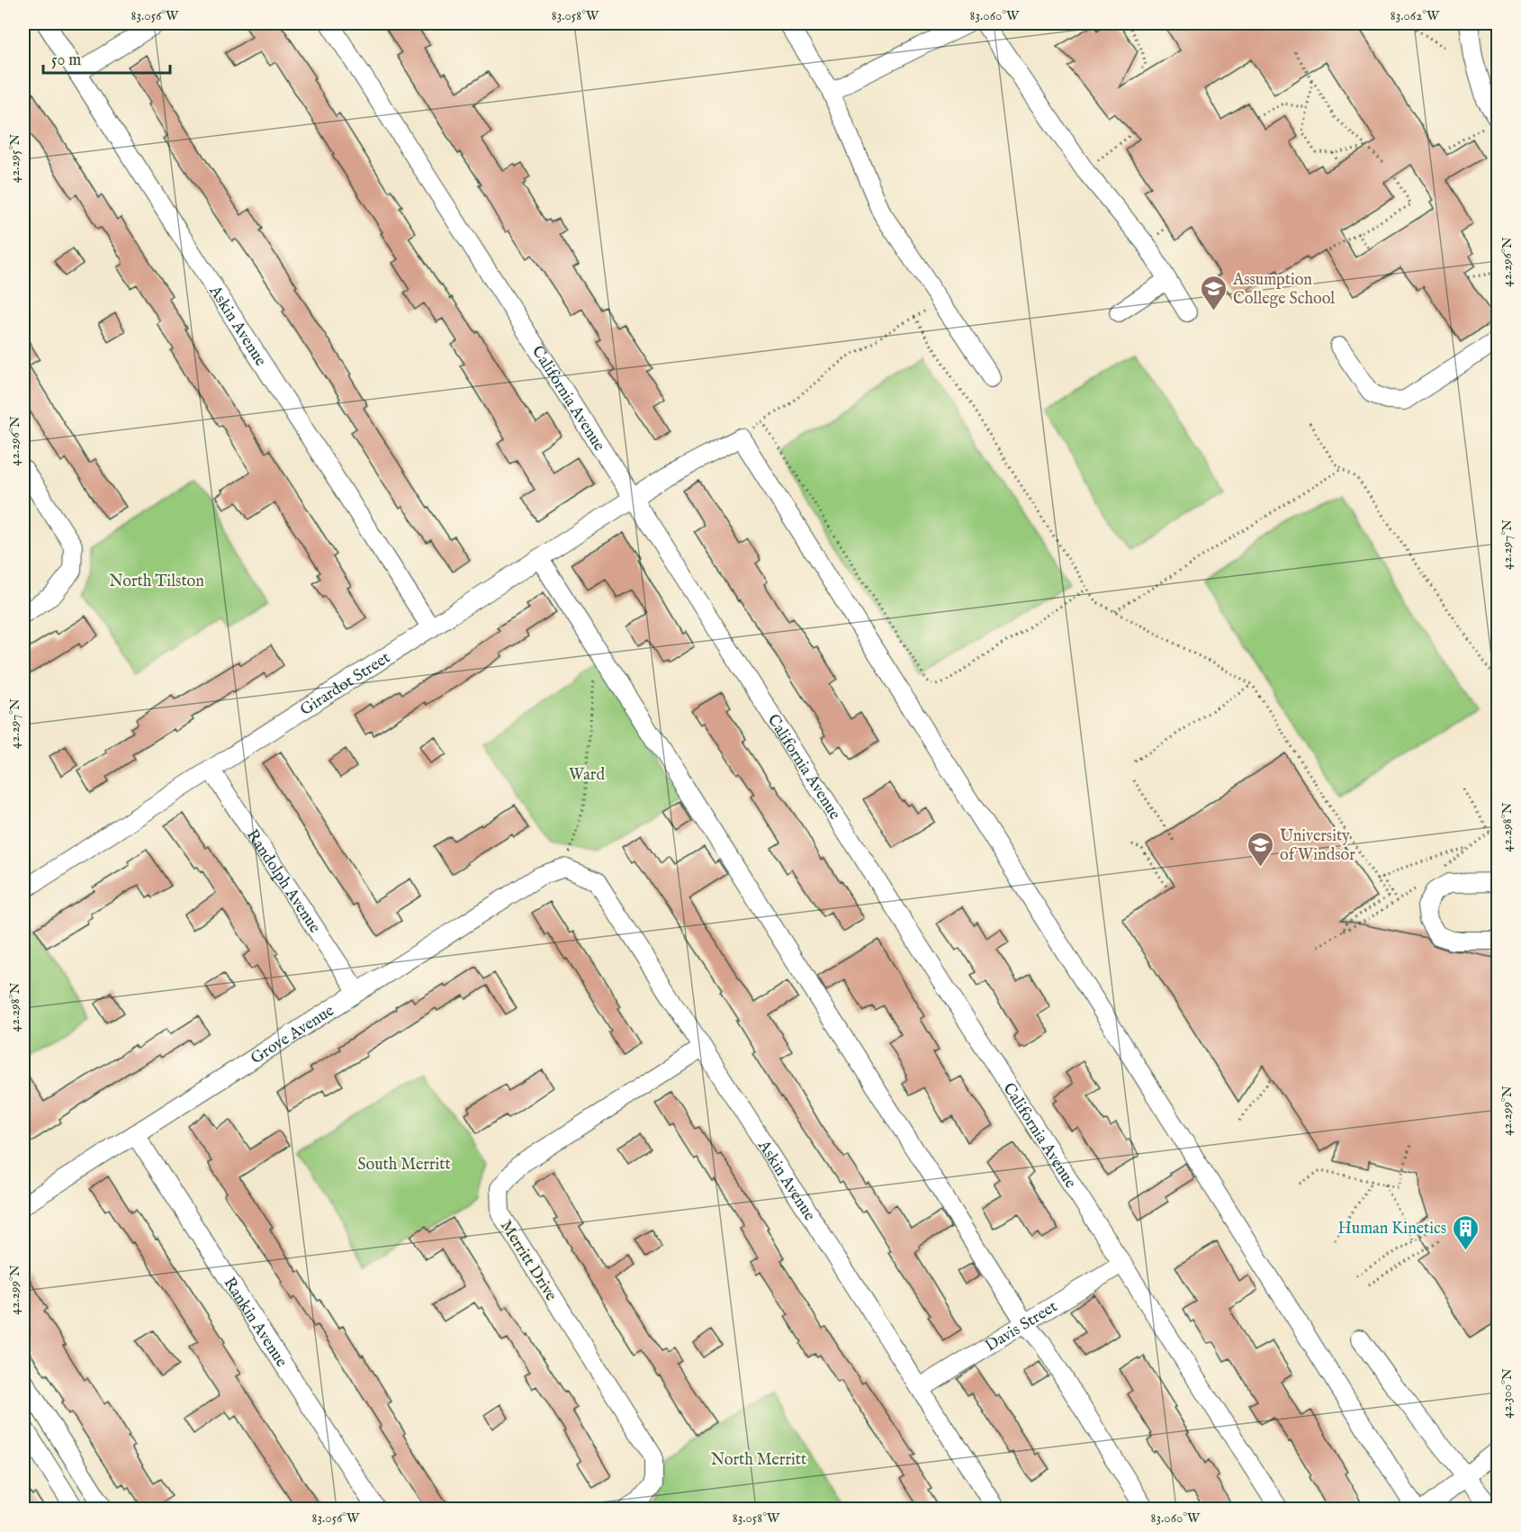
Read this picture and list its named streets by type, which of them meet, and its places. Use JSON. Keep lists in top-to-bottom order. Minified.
{"streets":{"street":["Askin Avenue","California Avenue","Girardot Street","Randolph Avenue","Grove Avenue","Merritt Drive","Rankin Avenue","Davis Street"]},"crossings":[["Askin Avenue","Girardot Street"],["Askin Avenue","Grove Avenue"],["Askin Avenue","Merritt Drive"],["Askin Avenue","Davis Street"],["California Avenue","Girardot Street"],["California Avenue","Davis Street"],["Girardot Street","Randolph Avenue"],["Randolph Avenue","Grove Avenue"],["Grove Avenue","Rankin Avenue"]],"parks":["North Tilston","Ward","South Merritt","North Merritt"],"places":{"school or university":["Assumption College School","University of Windsor"],"building":["Human Kinetics"]},"scale_bar":"50 m","coordinates":["83.056°W","83.058°W","83.060°W","83.062°W","42.295°N","42.296°N","42.297°N","42.298°N","42.299°N","42.300°N"]}
